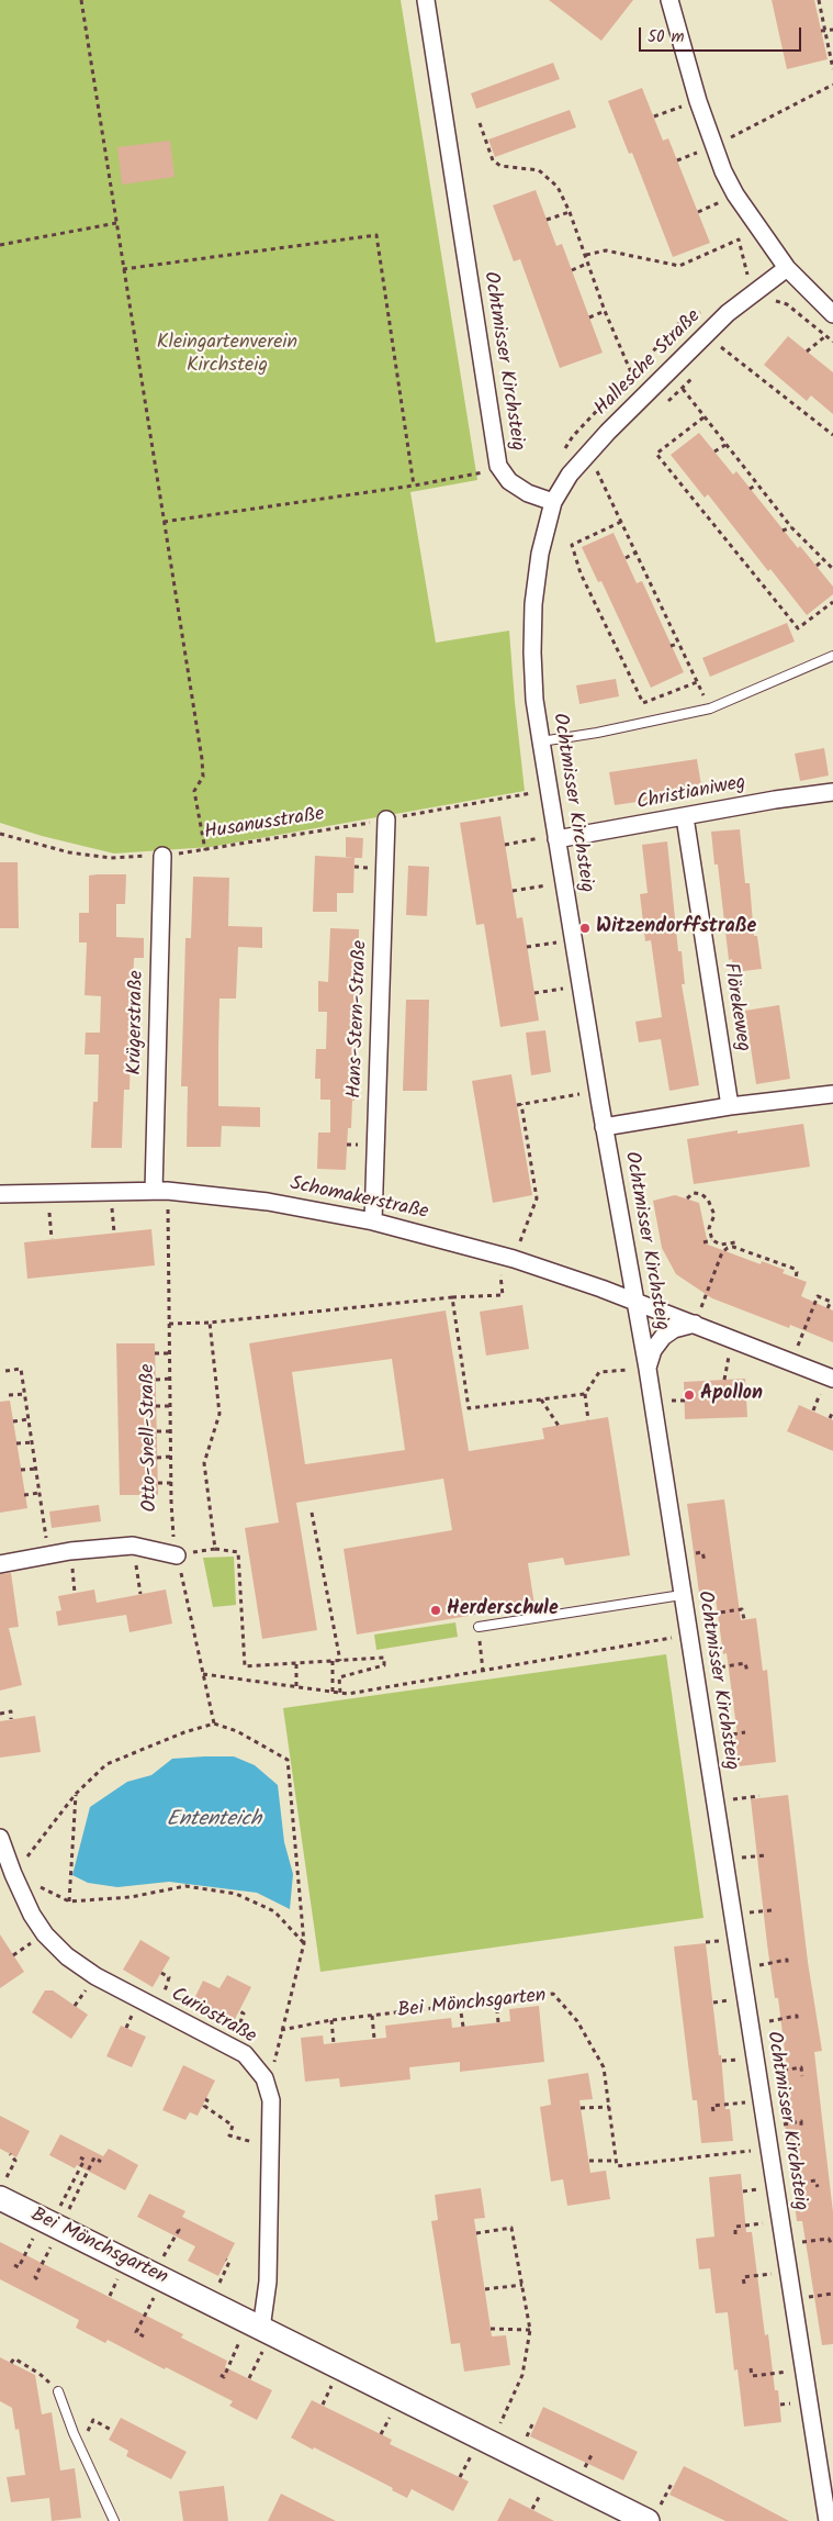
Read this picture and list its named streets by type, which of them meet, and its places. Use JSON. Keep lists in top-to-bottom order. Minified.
{"streets":{"street":["Ochtmisser Kirchsteig","Hallesche Straße","Christianiweg","Flörekeweg","Hans-Stern-Straße","Krügerstraße","Schomakerstraße","Bei Mönchsgarten","Curiostraße"],"path":["Husanusstraße","Otto-Snell-Straße"]},"crossings":[["Ochtmisser Kirchsteig","Hallesche Straße"],["Ochtmisser Kirchsteig","Christianiweg"],["Ochtmisser Kirchsteig","Schomakerstraße"],["Christianiweg","Flörekeweg"],["Husanusstraße","Hans-Stern-Straße"],["Husanusstraße","Krügerstraße"],["Hans-Stern-Straße","Schomakerstraße"],["Krügerstraße","Schomakerstraße"],["Krügerstraße","Otto-Snell-Straße"],["Schomakerstraße","Otto-Snell-Straße"],["Bei Mönchsgarten","Curiostraße"]],"water":["Ententeich"],"parks":["Kleingartenverein Kirchsteig"],"places":["Witzendorffstraße","Apollon","Herderschule"],"scale_bar":"50 m"}
